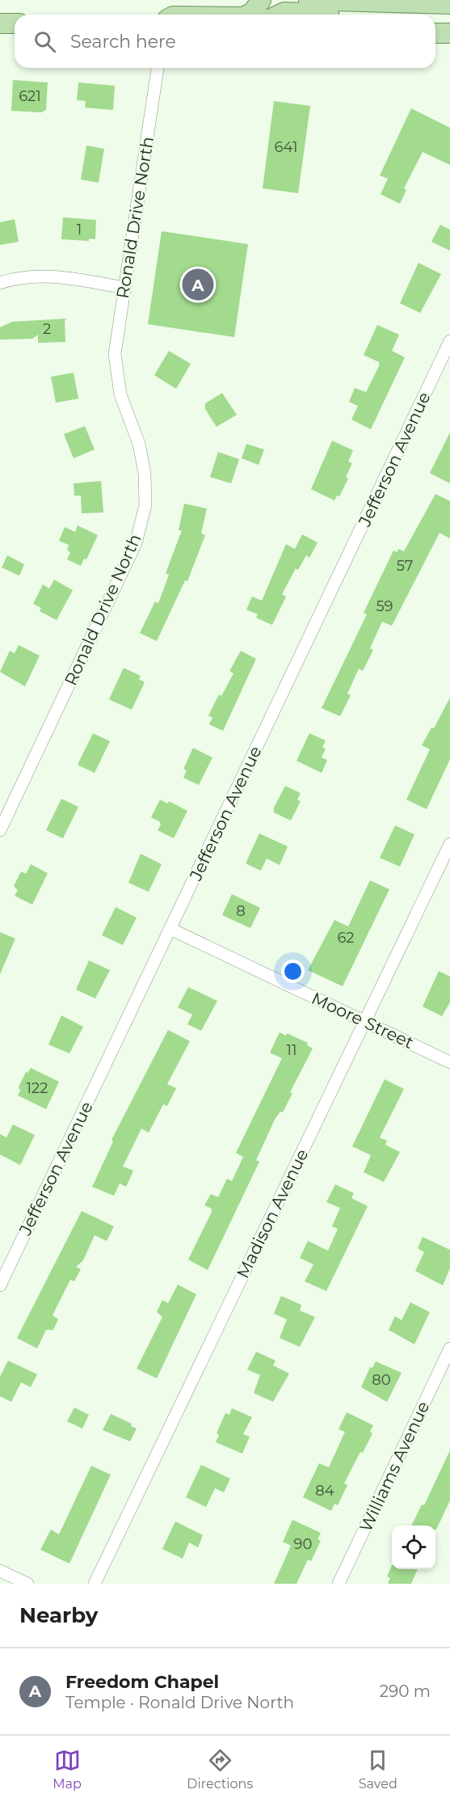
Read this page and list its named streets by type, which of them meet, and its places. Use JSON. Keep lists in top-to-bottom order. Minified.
{"streets":{"street":["Ronald Drive North","Jefferson Avenue","Moore Street","Madison Avenue","Williams Avenue"]},"crossings":[["Jefferson Avenue","Moore Street"],["Moore Street","Madison Avenue"]],"house_numbers":["621","641","1","2","57","59","8","62","11","122","80","84","90"],"page":{"search":"Search here","pins":"A","heading":"Nearby","list":[{"mark":"A","name":"Freedom Chapel","note":"Temple · Ronald Drive North","value":"290 m"}],"nav":["Map","Directions","Saved"]}}
